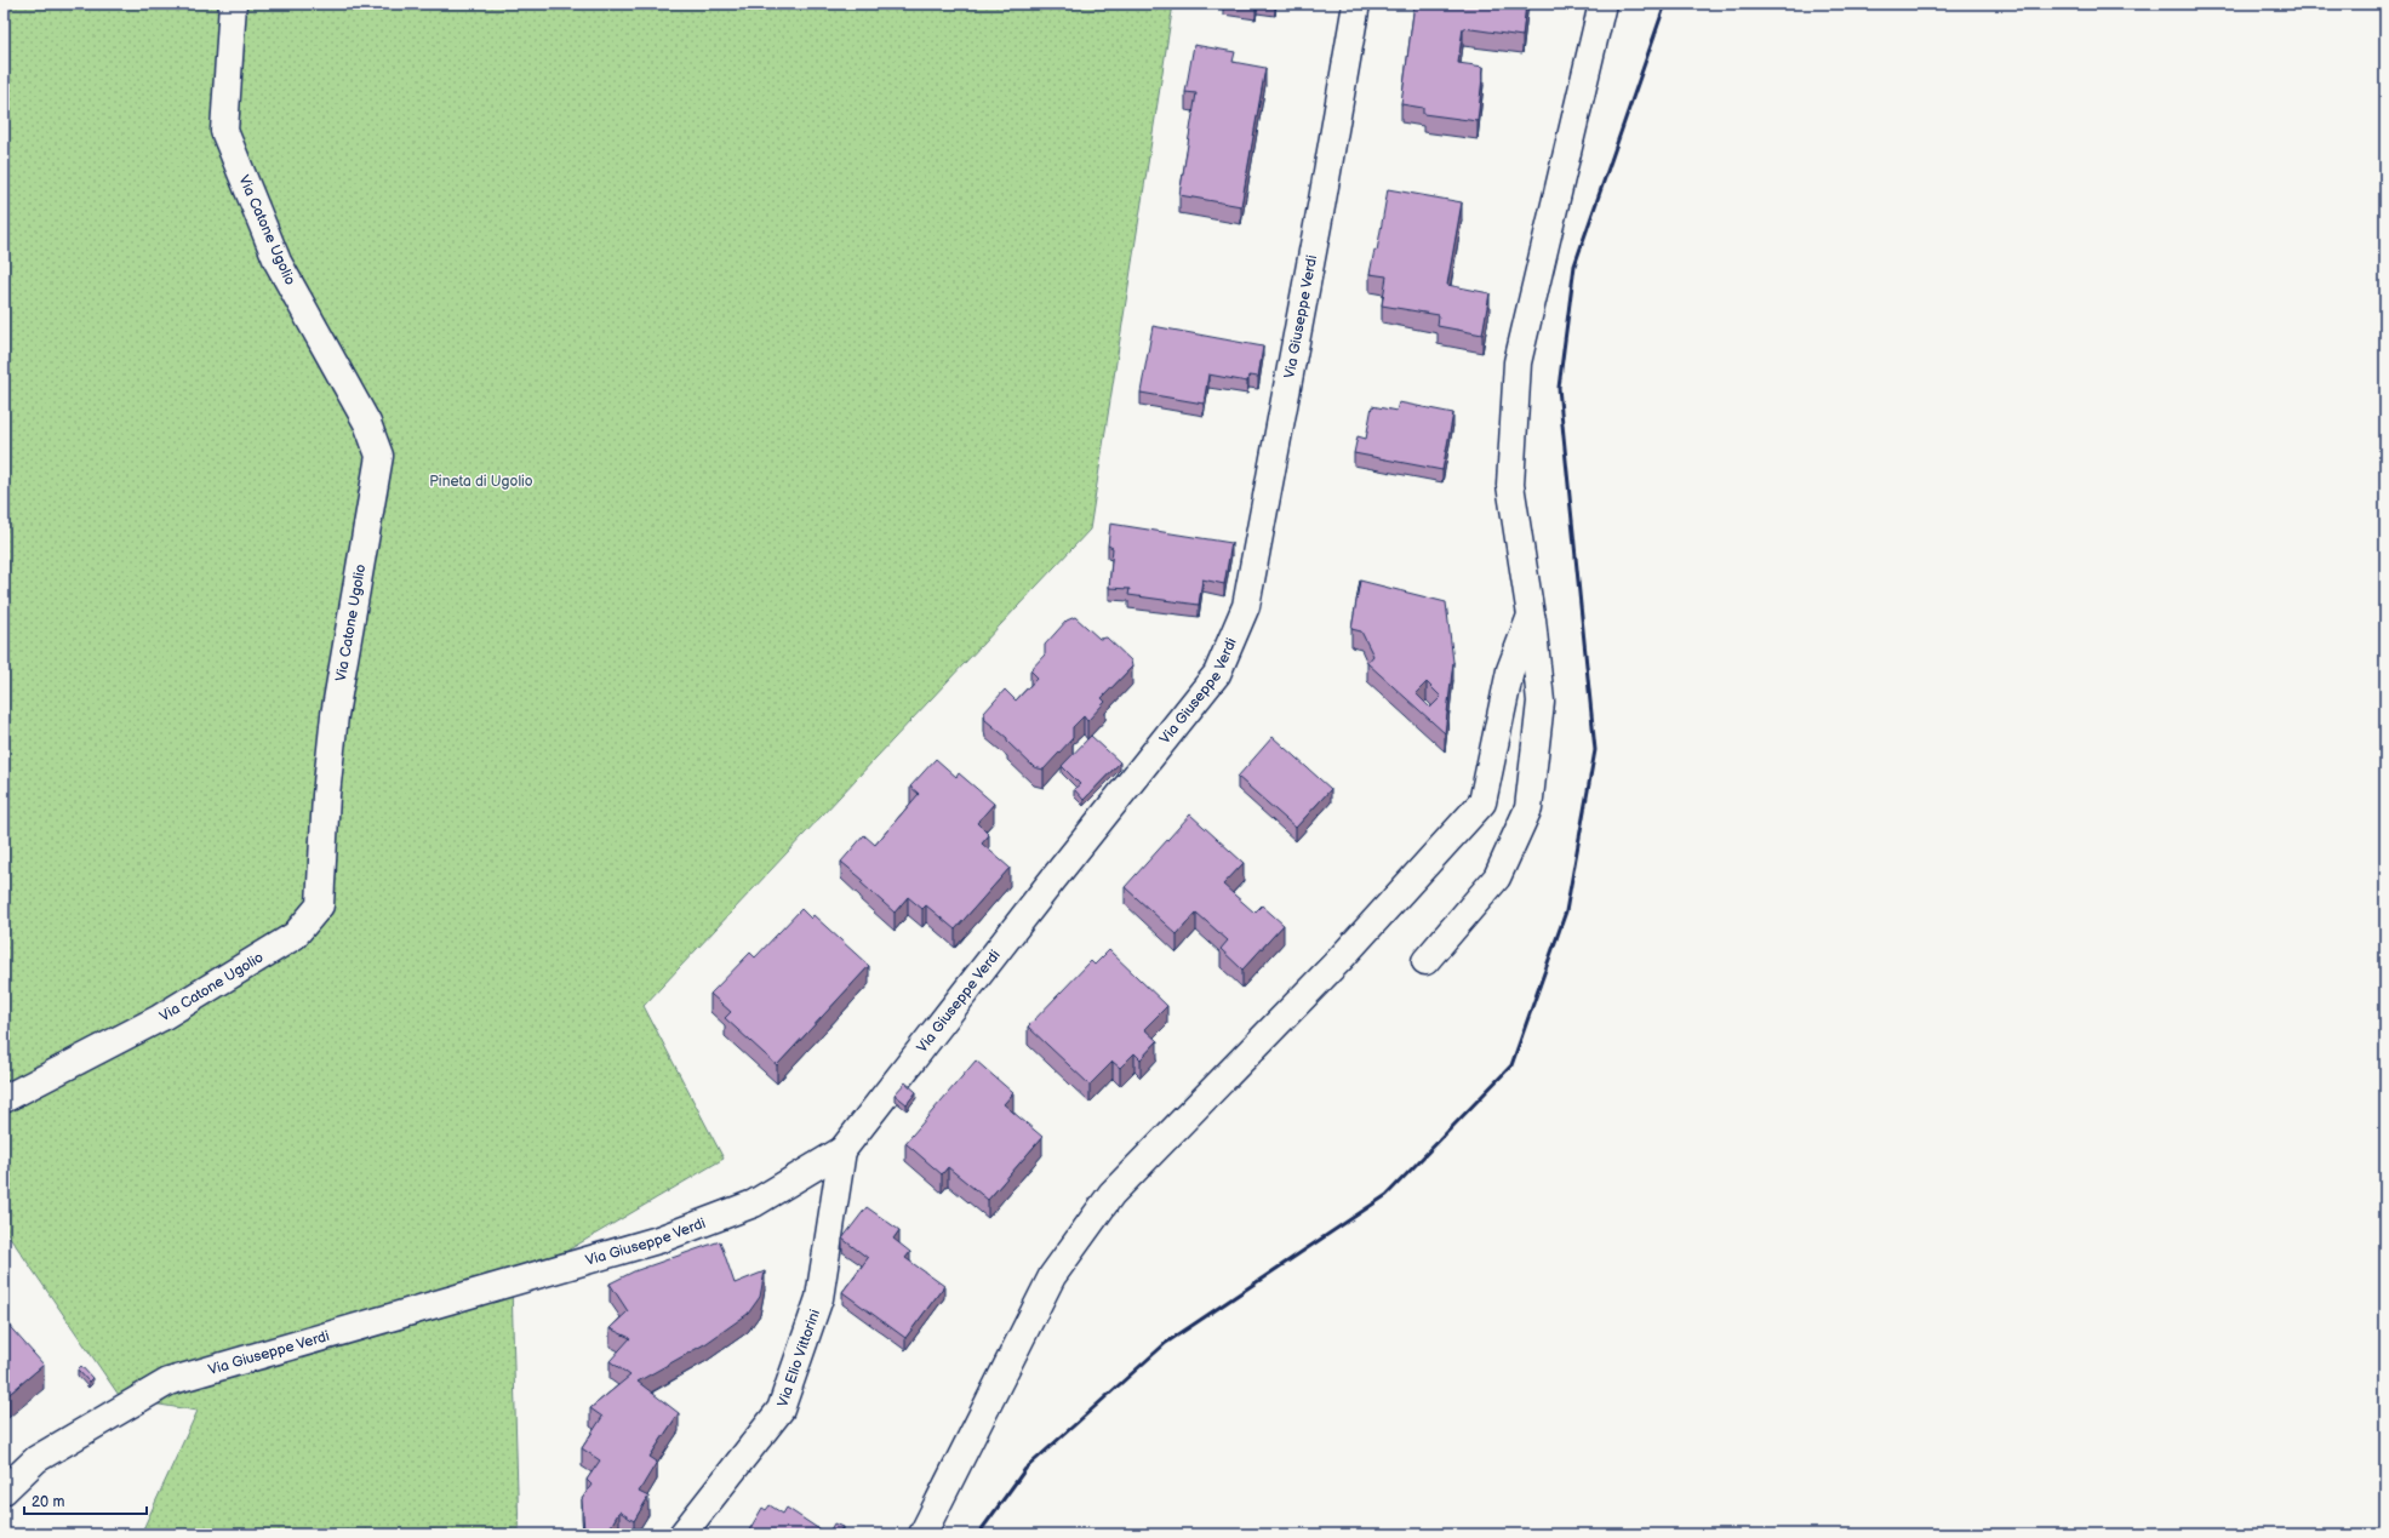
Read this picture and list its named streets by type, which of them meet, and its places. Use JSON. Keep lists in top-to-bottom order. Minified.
{"streets":{"street":["Via Catone Ugolio","Via Giuseppe Verdi","Via Elio Vittorini"]},"crossings":[["Via Giuseppe Verdi","Via Elio Vittorini"]],"parks":["Pineta di Ugolio"],"scale_bar":"20 m"}
